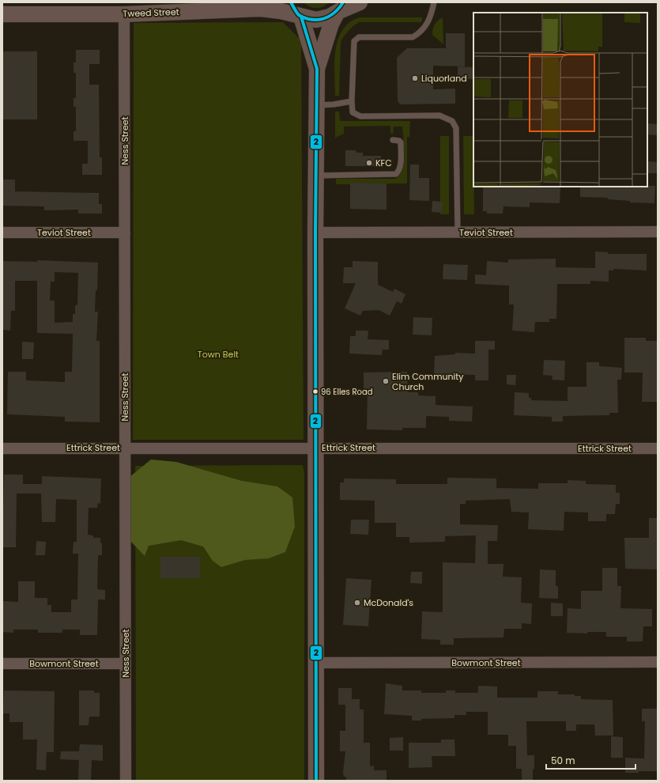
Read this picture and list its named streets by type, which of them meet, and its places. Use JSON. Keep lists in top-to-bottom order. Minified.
{"streets":{"main road":["Tweed Street"],"street":["Ness Street","Teviot Street","Ettrick Street","Bowmont Street"]},"crossings":[["Tweed Street","Ness Street"],["Ness Street","Teviot Street"],["Ness Street","Ettrick Street"],["Ness Street","Bowmont Street"]],"parks":["Town Belt"],"places":["Liquorland","KFC","Elim Community Church","96 Elles Road","McDonald's"],"lines":["transit line 2"],"scale_bar":"50 m"}
